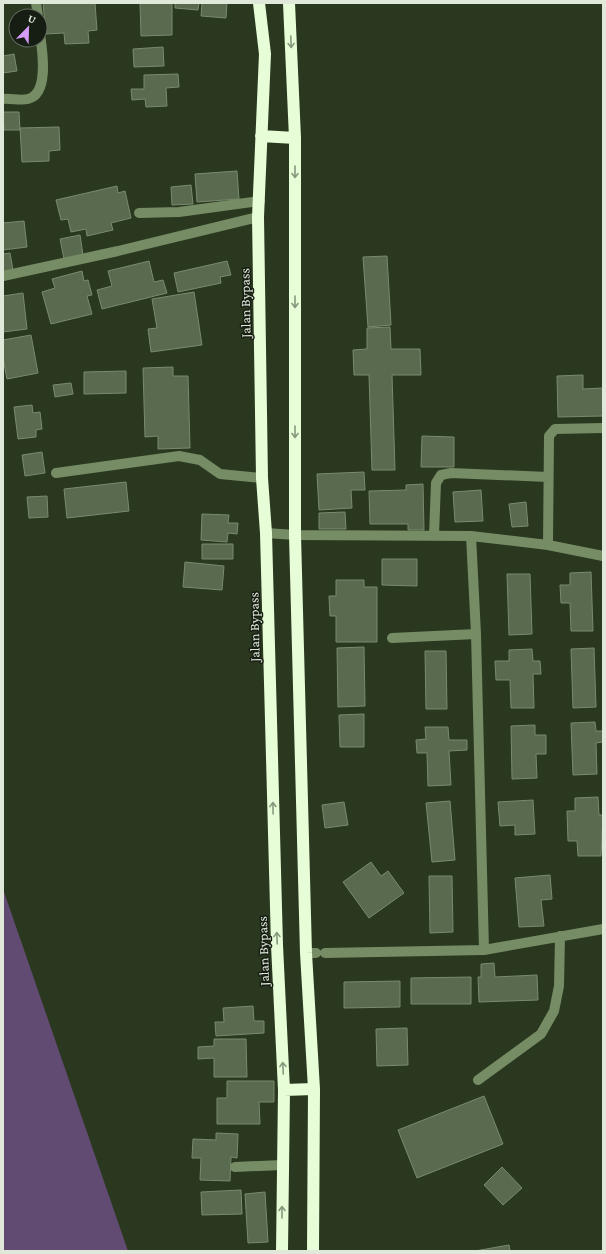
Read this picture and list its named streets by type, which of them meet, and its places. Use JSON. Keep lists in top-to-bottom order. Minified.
{"streets":{"highway":["Jalan Bypass"]},"north":"top right"}
